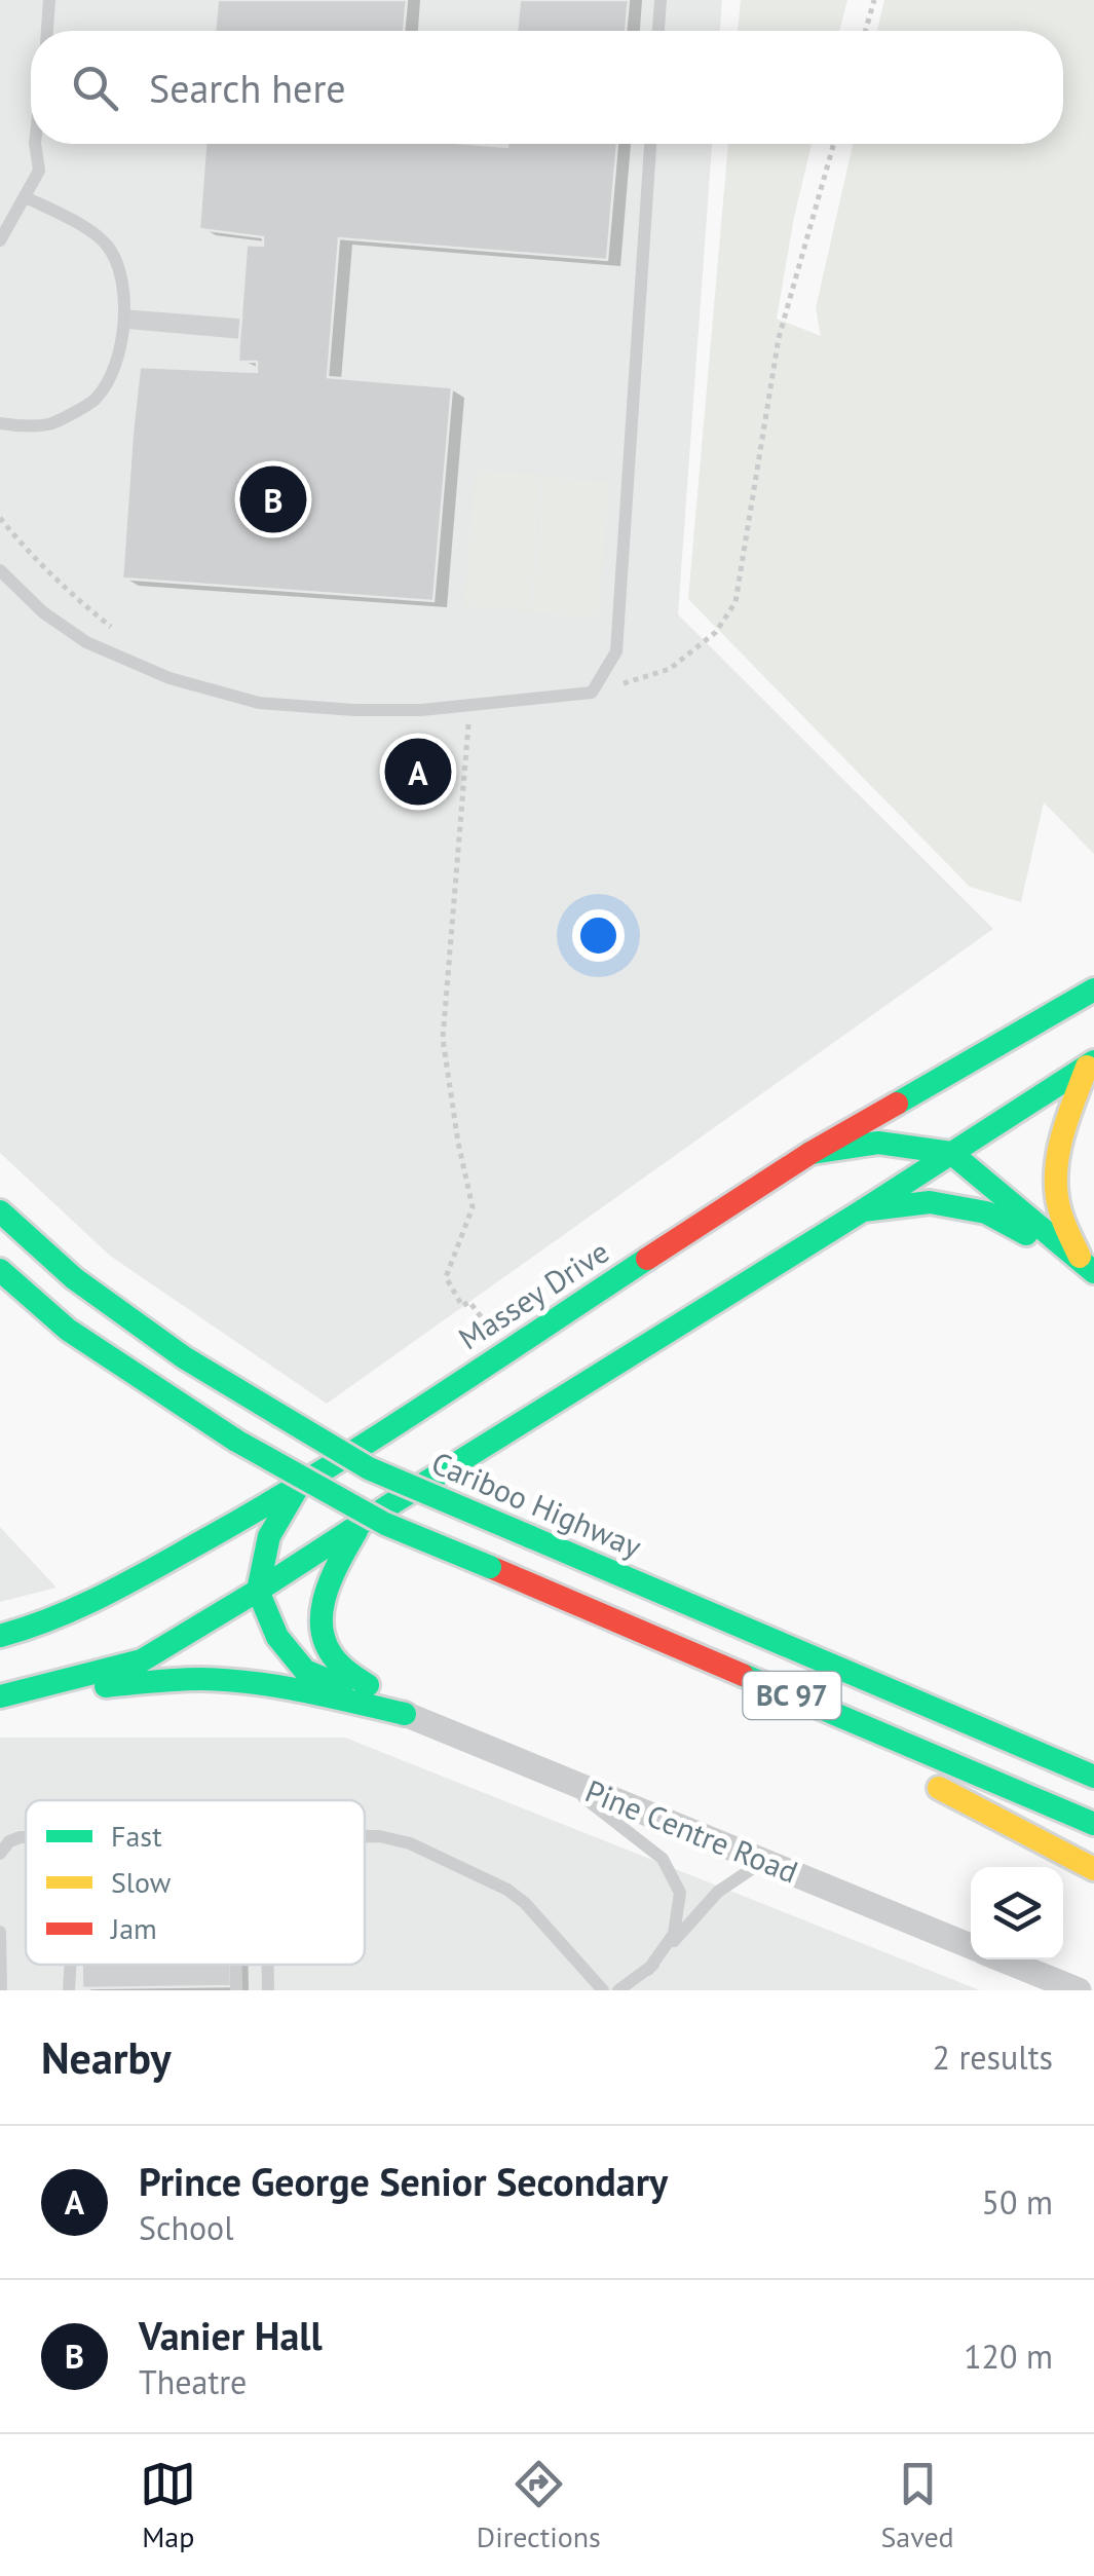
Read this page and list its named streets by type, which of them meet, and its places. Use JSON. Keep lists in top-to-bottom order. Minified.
{"streets":{"main road":["Massey Drive","Cariboo Highway","BC 97"],"street":["Pine Centre Road"]},"legend":["Fast","Slow","Jam"],"page":{"search":"Search here","pins":["B","A"],"heading":["Nearby","2 results"],"list":[{"mark":"A","name":"Prince George Senior Secondary","note":"School","value":"50 m"},{"mark":"B","name":"Vanier Hall","note":"Theatre","value":"120 m"}],"nav":["Map","Directions","Saved"]}}
